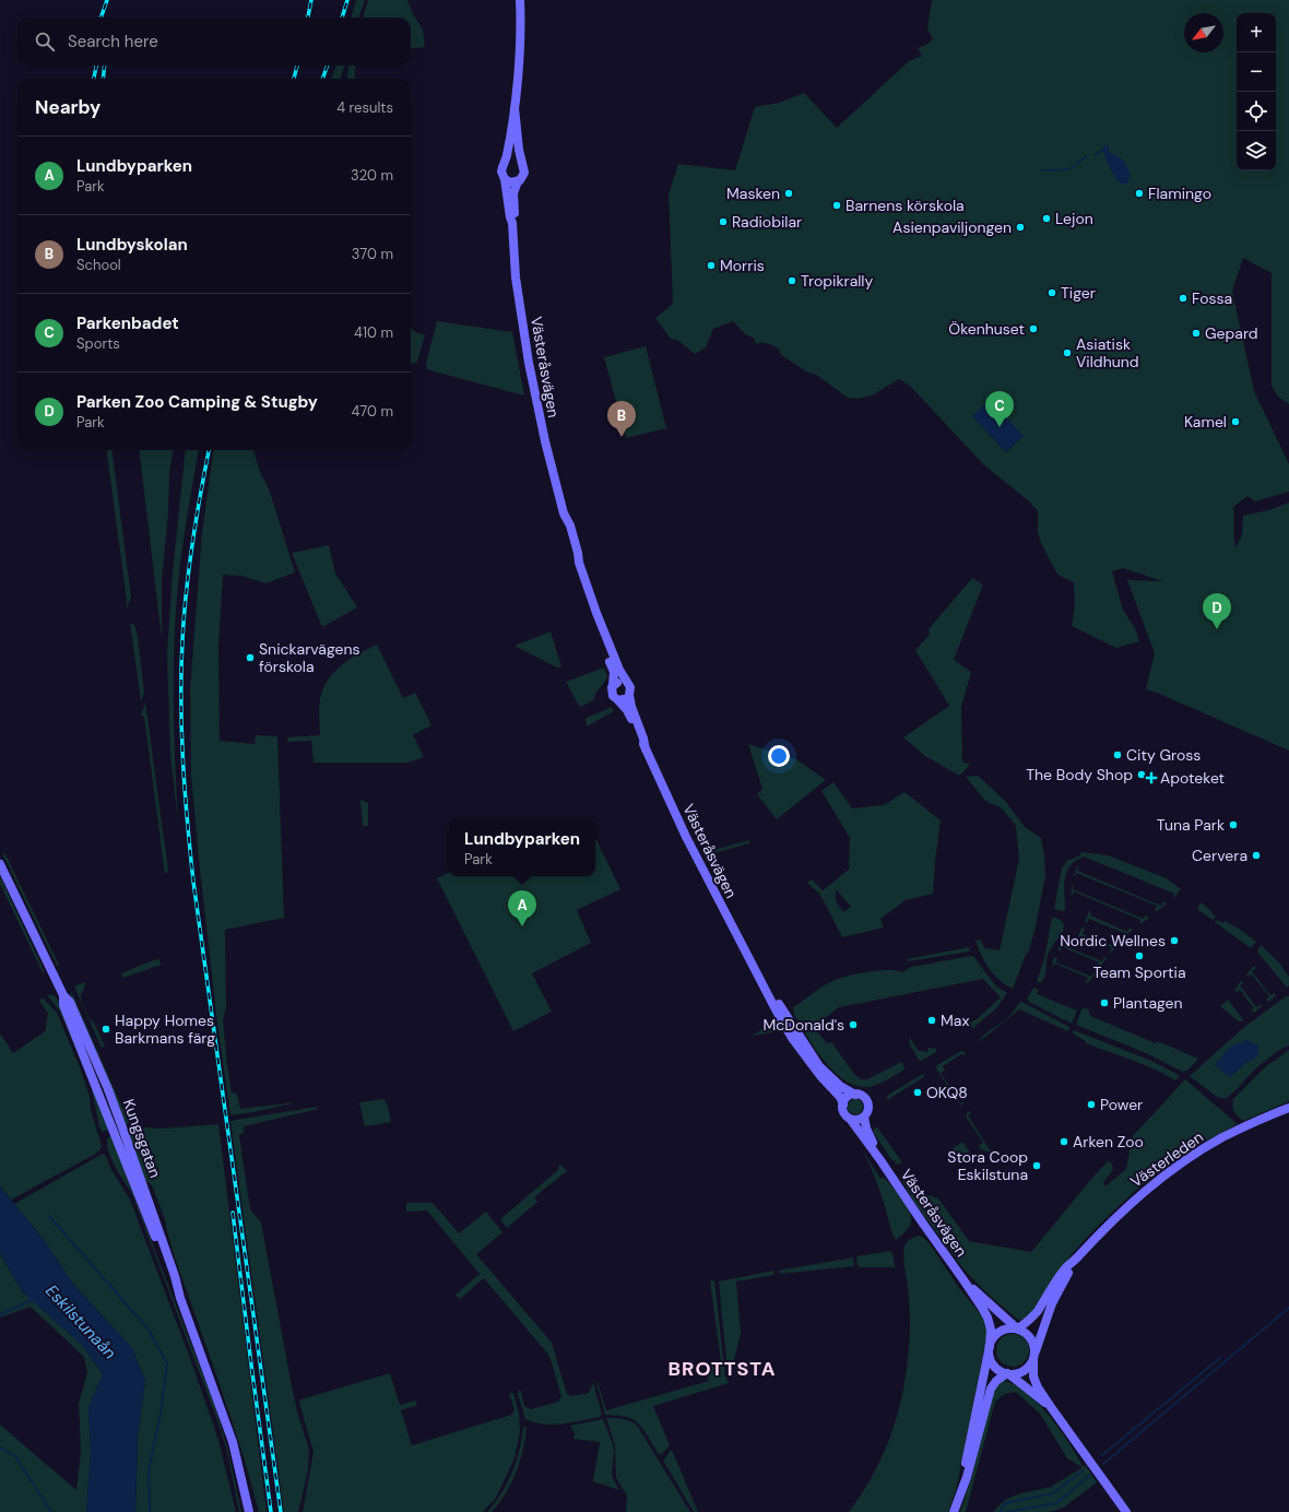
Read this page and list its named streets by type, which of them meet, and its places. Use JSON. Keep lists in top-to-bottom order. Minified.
{"streets":{"street":["Västeråsvägen","Kungsgatan","Västerleden"]},"crossings":[["Västeråsvägen","Västerleden"]],"districts":["BROTTSTA"],"water":["Eskilstunaån"],"places":{"other":["Masken","Flamingo","Barnens körskola","Lejon","Radiobilar","Asienpaviljongen","Morris","Tropikrally","Tiger","Fossa","Ökenhuset","Gepard","Asiatisk Vildhund","Kamel","Snickarvägens förskola","City Gross","The Body Shop","Tuna Park","Cervera","Nordic Wellnes","Team Sportia","Plantagen","Max","McDonald's","Happy Homes Barkmans färg","OKQ8","Power","Arken Zoo","Stora Coop Eskilstuna"],"health":["Apoteket"]},"north":"bottom left","page":{"map_buttons":["+","−"],"search":"Search here","heading":["Nearby","4 results"],"list":[{"mark":"A","name":"Lundbyparken","note":"Park","value":"320 m"},{"mark":"B","name":"Lundbyskolan","note":"School","value":"370 m"},{"mark":"C","name":"Parkenbadet","note":"Sports","value":"410 m"},{"mark":"D","name":"Parken Zoo Camping & Stugby","note":"Park","value":"470 m"}],"pins":["C","B","D","A"],"popup":["Lundbyparken","Park"]}}
